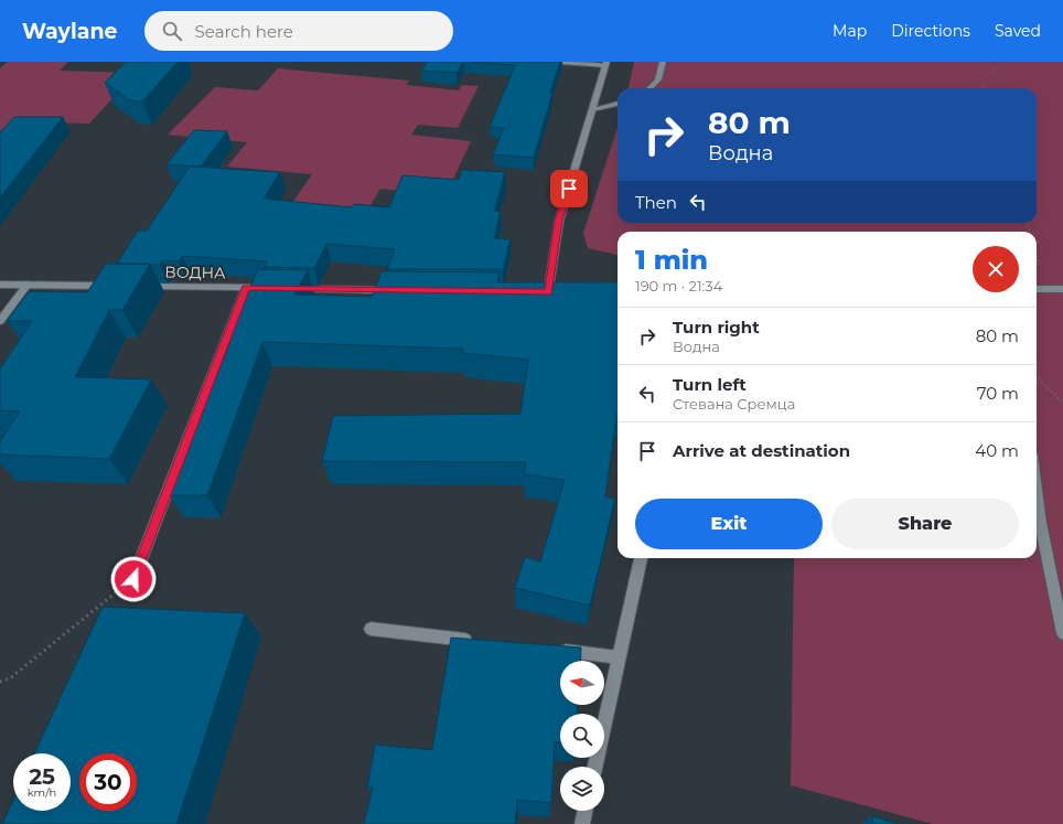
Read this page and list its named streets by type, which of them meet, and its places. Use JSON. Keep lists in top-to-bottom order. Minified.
{"streets":{"street":["ВОДНА"]},"north":"left","page":{"header":"Waylane","search":"Search here","nav":["Map","Directions","Saved"],"turn":["80 m","Водна"],"then":"Then","heading":["1 min","190 m · 21:34"],"list":[{"name":"Turn right","note":"Водна","value":"80 m"},{"name":"Turn left","note":"Стевана Сремца","value":"70 m"},{"name":"Arrive at destination","value":"40 m"}],"buttons":["Exit","Share"],"speed":"25 km/h","limit":"30"}}
